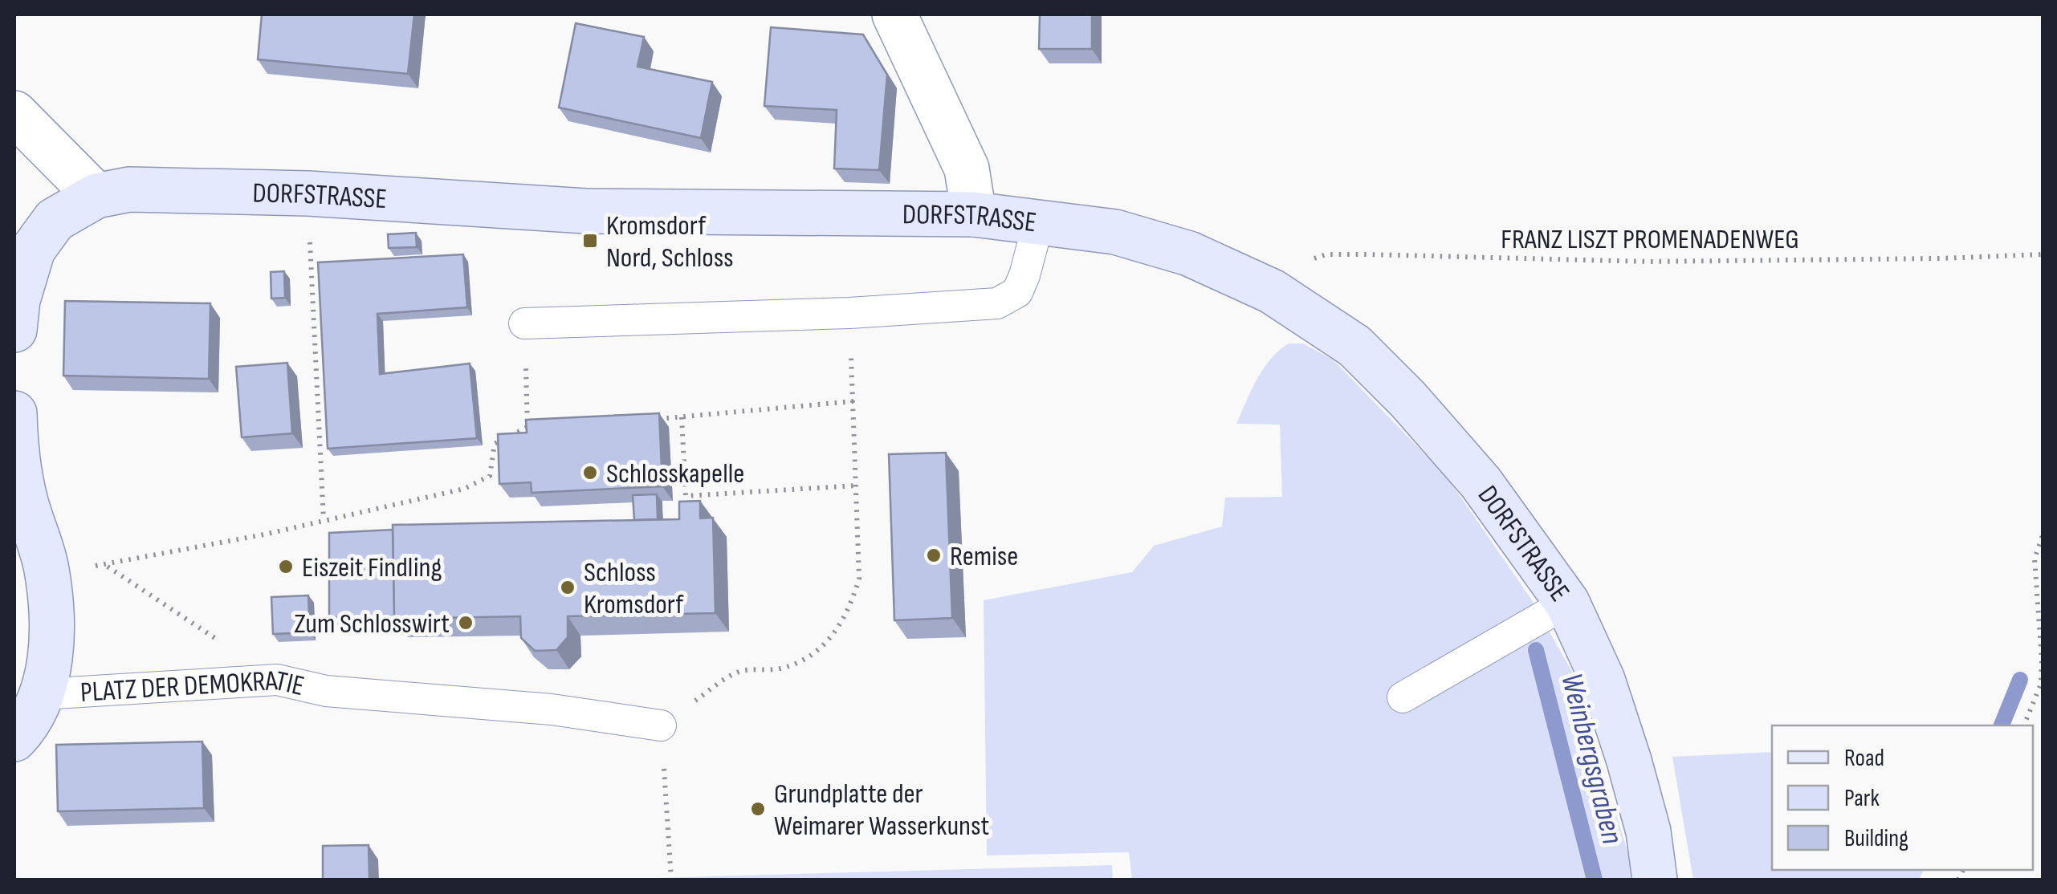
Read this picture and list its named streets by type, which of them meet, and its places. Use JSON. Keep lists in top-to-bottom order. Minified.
{"streets":{"street":["DORFSTRASSE"],"lane":["PLATZ DER DEMOKRATIE"],"path":["FRANZ LISZT PROMENADENWEG"]},"crossings":[["DORFSTRASSE","FRANZ LISZT PROMENADENWEG"]],"water":["Weinbergsgraben"],"places":{"transit":["Kromsdorf Nord, Schloss"],"other":["Schlosskapelle","Remise","Eiszeit Findling","Schloss Kromsdorf","Zum Schlosswirt","Grundplatte der Weimarer Wasserkunst"]},"legend":["Road","Park","Building"]}
